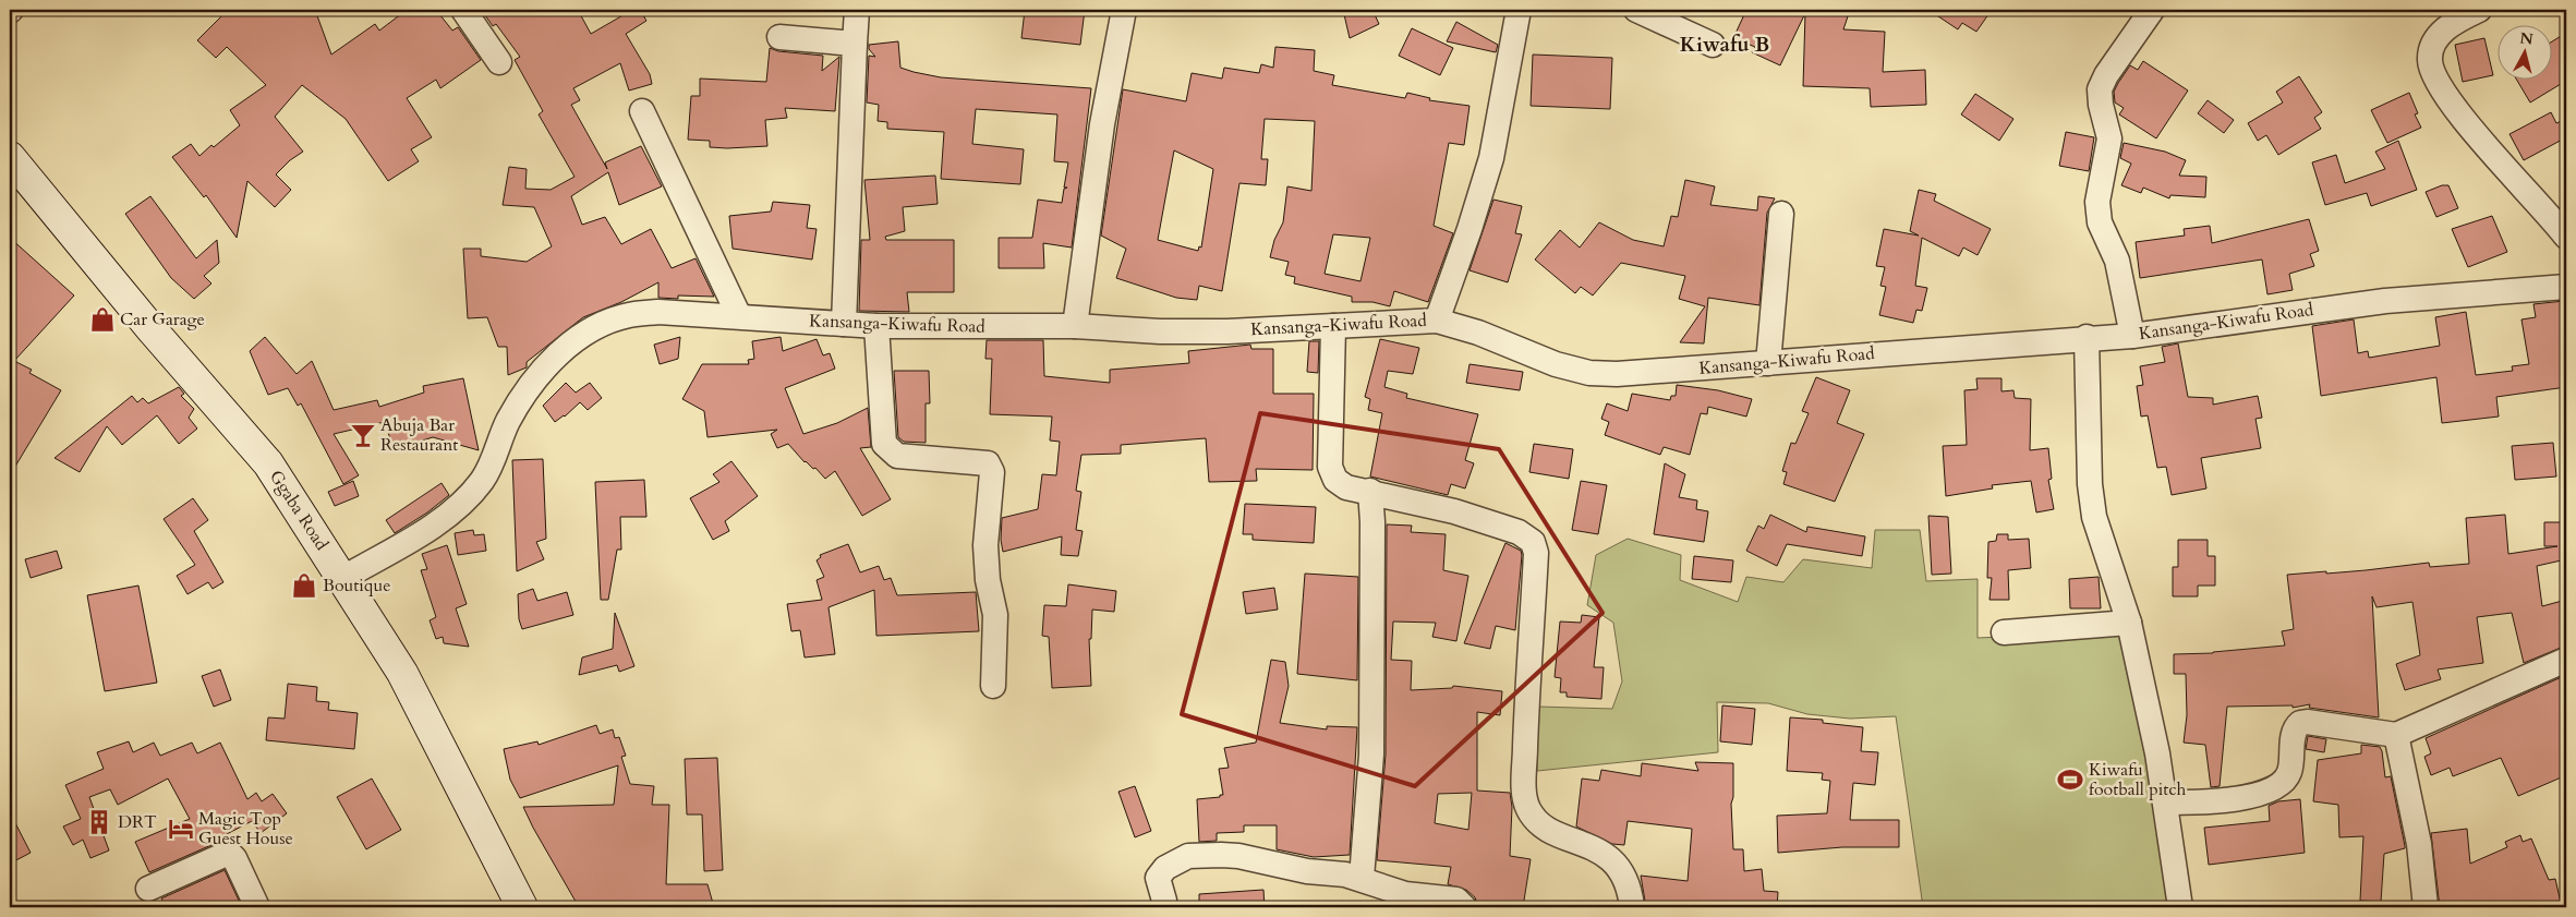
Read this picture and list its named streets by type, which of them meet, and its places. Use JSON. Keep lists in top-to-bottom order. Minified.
{"streets":{"main road":["Ggaba Road"],"street":["Kansanga-Kiwafu Road"]},"crossings":[["Kansanga-Kiwafu Road","Ggaba Road"]],"districts":["Kiwafu B"],"places":{"shop":["Car Garage","Boutique"],"bar":["Abuja Bar Restaurant"],"sports":["Kiwafu football pitch"],"building":["DRT"],"hotel":["Magic Top Guest House"]},"north":"top"}
